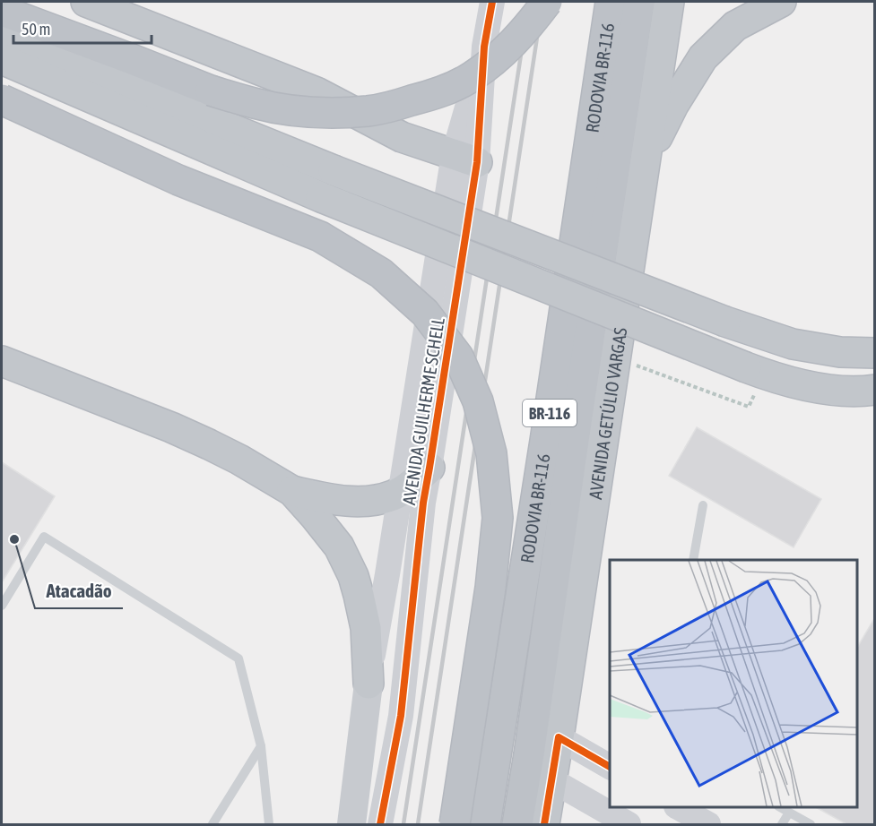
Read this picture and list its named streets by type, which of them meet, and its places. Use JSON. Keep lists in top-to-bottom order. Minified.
{"streets":{"highway":["RODOVIA BR-116","BR-116","AVENIDA GETÚLIO VARGAS"],"main road":["AVENIDA GUILHERME SCHELL"]},"places":["Atacadão"],"scale_bar":"50 m"}
